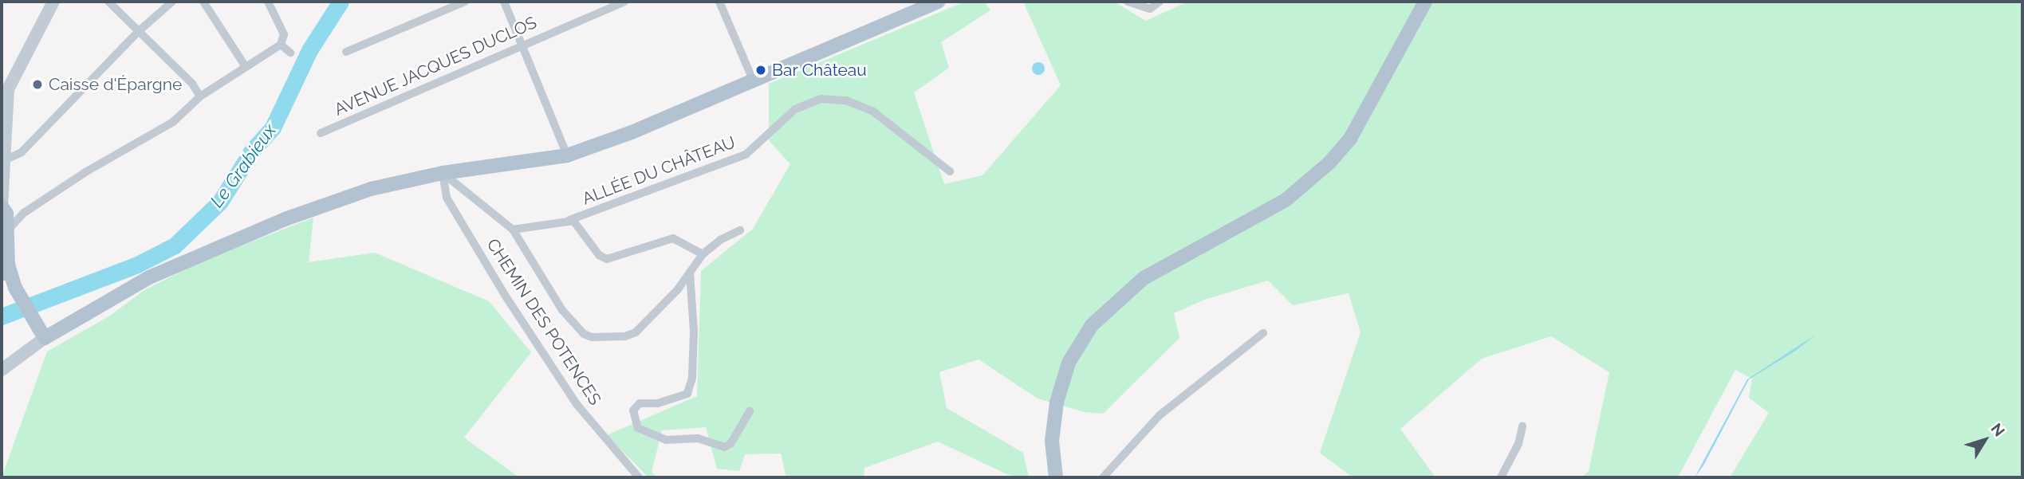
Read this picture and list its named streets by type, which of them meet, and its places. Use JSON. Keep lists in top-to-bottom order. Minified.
{"streets":{"street":["AVENUE JACQUES DUCLOS","ALLÉE DU CHÂTEAU","CHEMIN DES POTENCES"]},"water":["Le Grabieux"],"places":["Bar Château","Caisse d'Épargne"],"north":"top right"}
